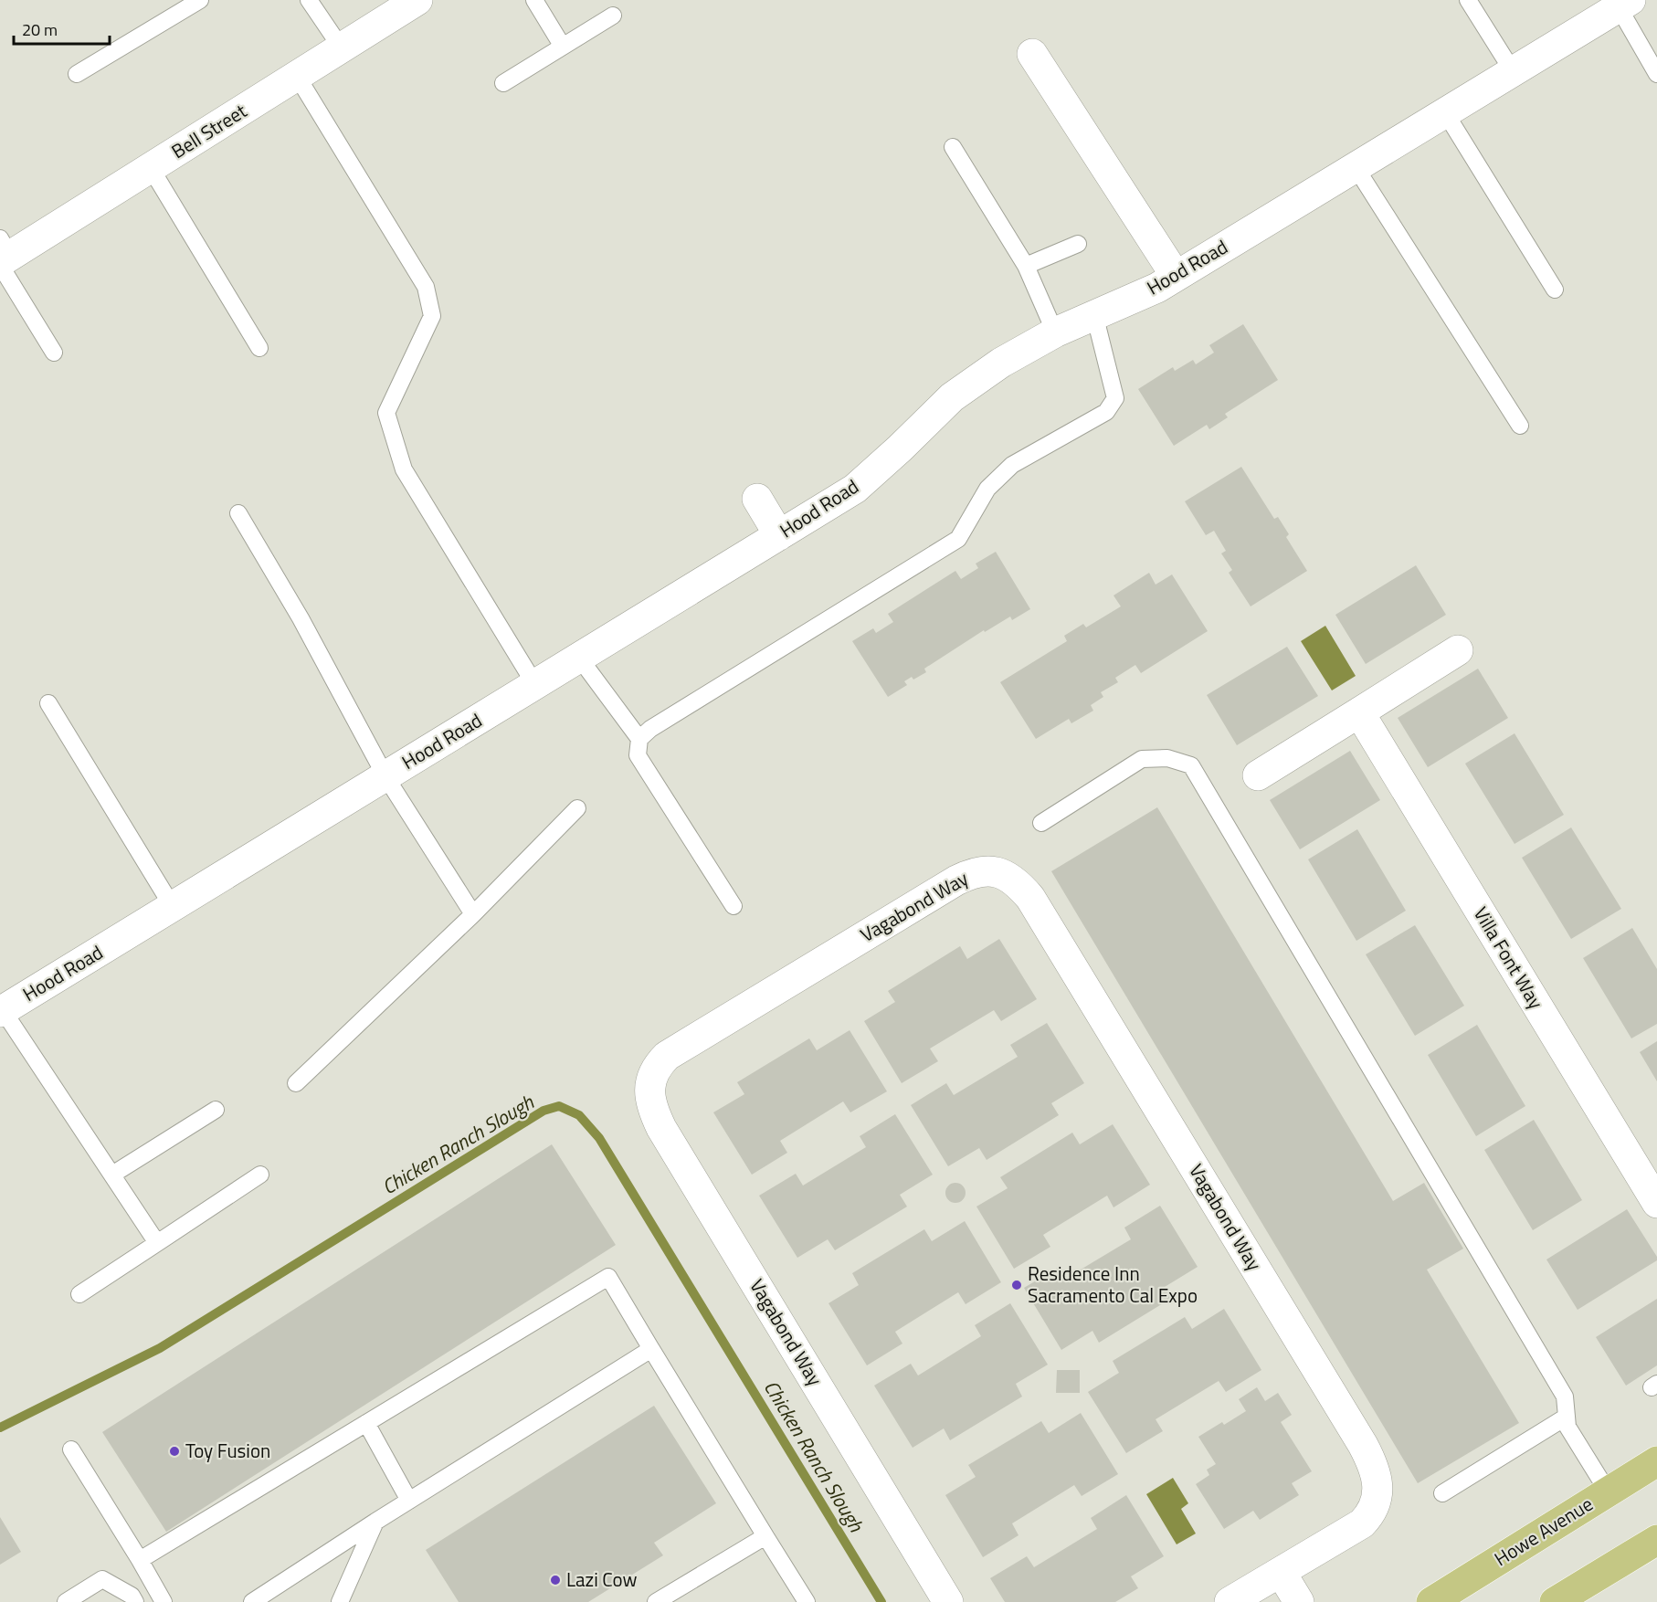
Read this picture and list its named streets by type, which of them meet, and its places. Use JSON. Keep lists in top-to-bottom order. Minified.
{"streets":{"main road":["Howe Avenue"],"street":["Bell Street","Hood Road","Vagabond Way","Villa Font Way"]},"water":["Chicken Ranch Slough"],"places":["Residence Inn Sacramento Cal Expo","Toy Fusion","Lazi Cow"],"scale_bar":"20 m"}
